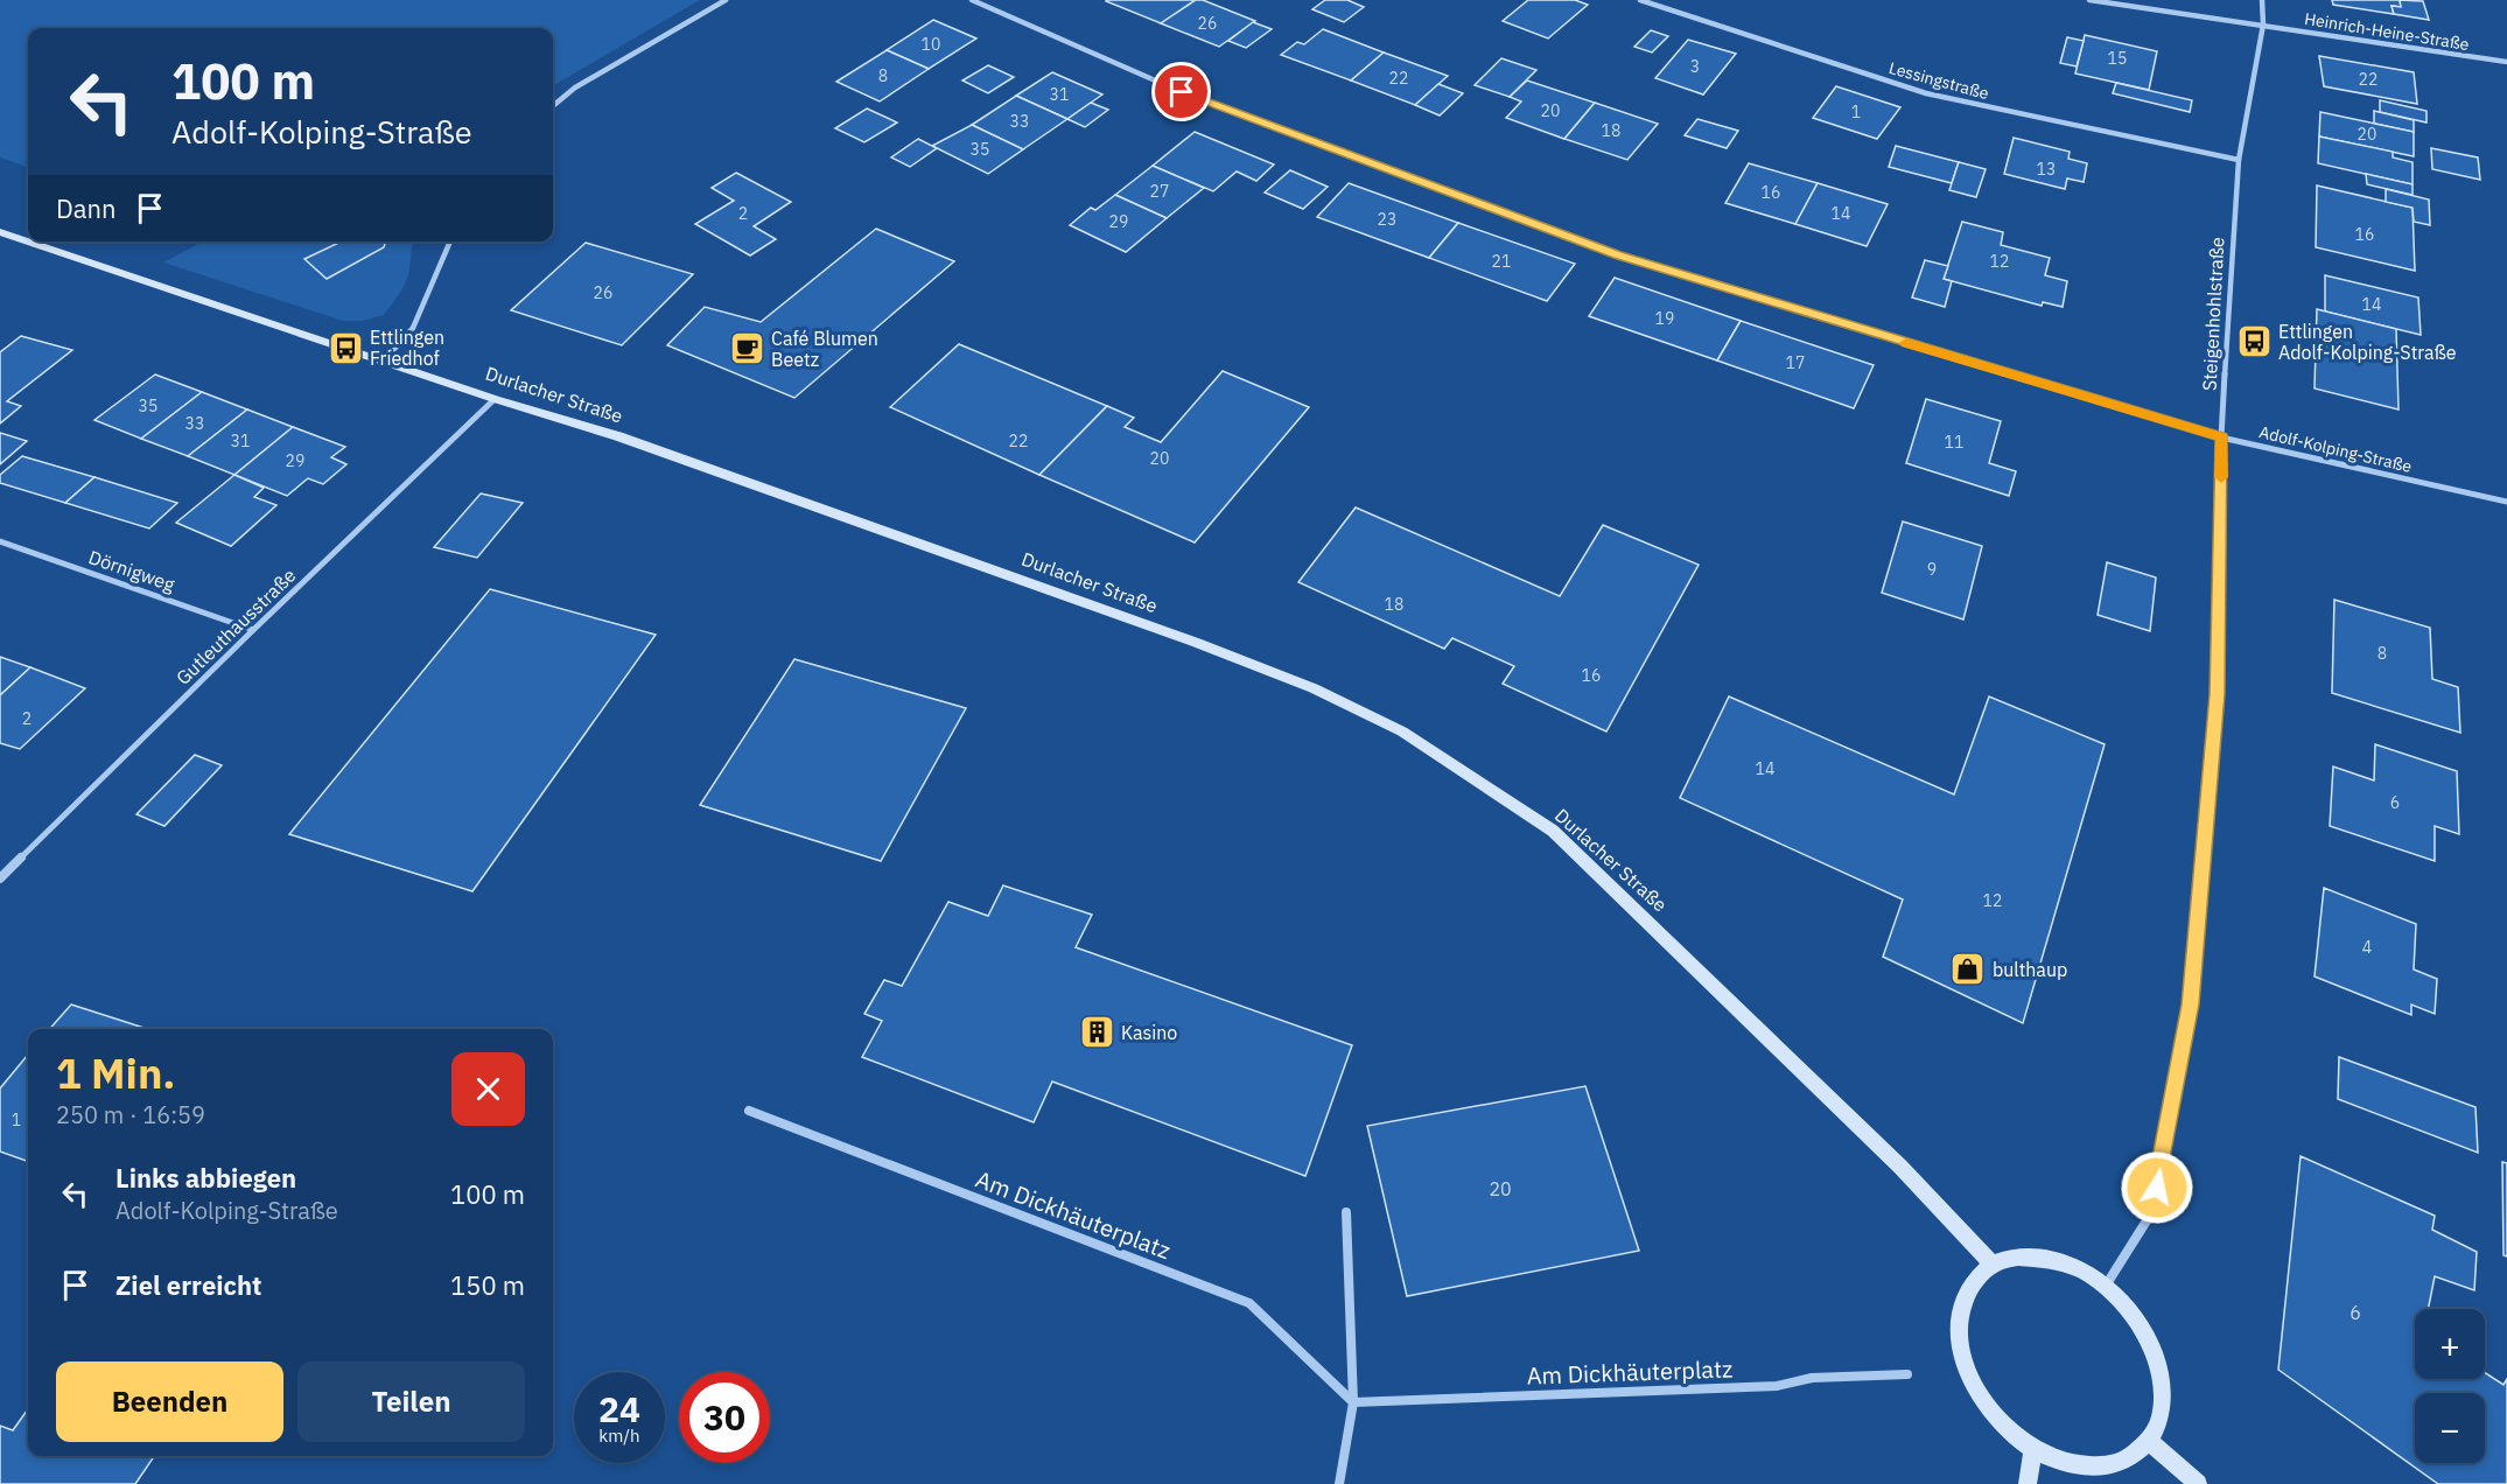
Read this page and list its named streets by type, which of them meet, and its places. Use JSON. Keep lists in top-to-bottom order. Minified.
{"streets":{"main road":["Durlacher Straße"],"street":["Heinrich-Heine-Straße","Lessingstraße","Steigenhohlstraße","Adolf-Kolping-Straße","Dörnigweg","Gutleuthausstraße","Am Dickhäuterplatz"]},"crossings":[["Heinrich-Heine-Straße","Steigenhohlstraße"],["Lessingstraße","Steigenhohlstraße"],["Steigenhohlstraße","Durlacher Straße"],["Steigenhohlstraße","Adolf-Kolping-Straße"],["Durlacher Straße","Gutleuthausstraße"],["Dörnigweg","Gutleuthausstraße"]],"places":{"bus stop":["Ettlingen Adolf-Kolping-Straße","Ettlingen Friedhof"],"cafe":["Café Blumen Beetz"],"shop":["bulthaup"],"building":["Kasino"]},"house_numbers":["26","10","15","3","8","22","22","31","20","1","33","18","20","35","13","27","16","2","14","23","29","16","21","12","26","14","19","17","35","33","31","22","11","20","29","9","18","8","16","2","14","6","12","4","1","20","6"],"page":{"turn":["100 m","Adolf-Kolping-Straße"],"then":"Dann","heading":["1 Min.","250 m · 16:59"],"list":[{"name":"Links abbiegen","note":"Adolf-Kolping-Straße","value":"100 m"},{"name":"Ziel erreicht","value":"150 m"}],"map_buttons":["+","−"],"buttons":["Beenden","Teilen"],"speed":"24 km/h","limit":"30"}}
